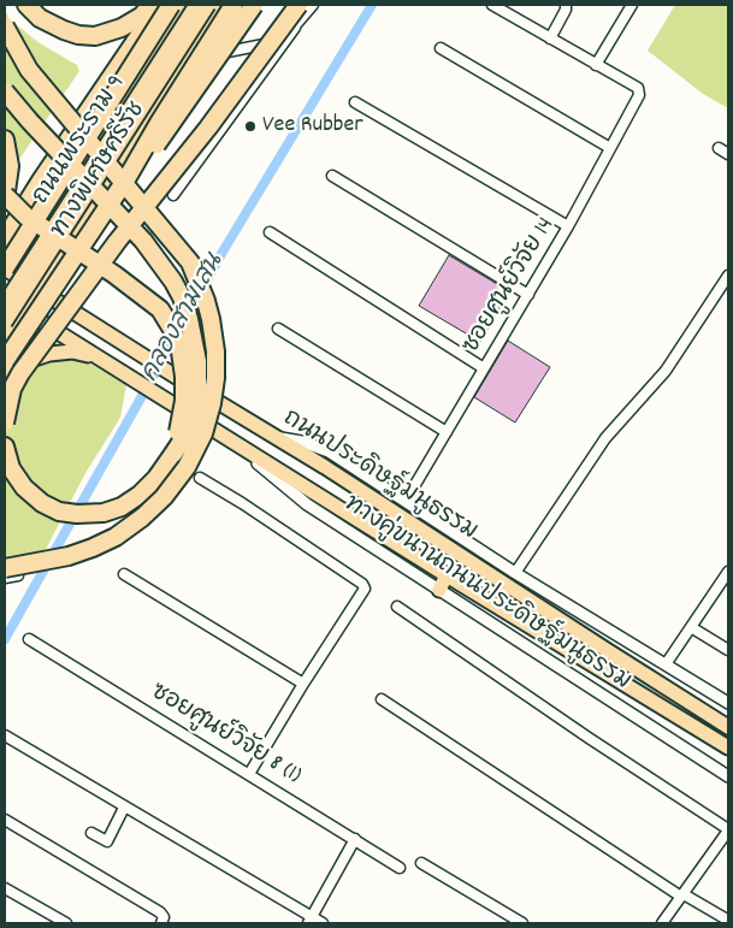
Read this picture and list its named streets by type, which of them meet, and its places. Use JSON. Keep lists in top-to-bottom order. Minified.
{"streets":{"highway":["ทางพิเศษศรีรัช"],"main road":["ถนนพระราม 9","ถนนประดิษฐ์มนูธรรม"],"street":["ซอยศูนย์วิจัย 14","ทางคู่ขนานถนนประดิษฐ์มนูธรรม","ซอยศูนย์วิจัย 8 (1)"]},"crossings":[["ถนนพระราม 9","ทางพิเศษศรีรัช"],["ถนนพระราม 9","ถนนประดิษฐ์มนูธรรม"],["ทางพิเศษศรีรัช","ถนนประดิษฐ์มนูธรรม"],["ซอยศูนย์วิจัย 14","ทางคู่ขนานถนนประดิษฐ์มนูธรรม"],["ถนนประดิษฐ์มนูธรรม","ทางคู่ขนานถนนประดิษฐ์มนูธรรม"]],"water":["คลองสามเสน"],"places":["Vee Rubber"]}
